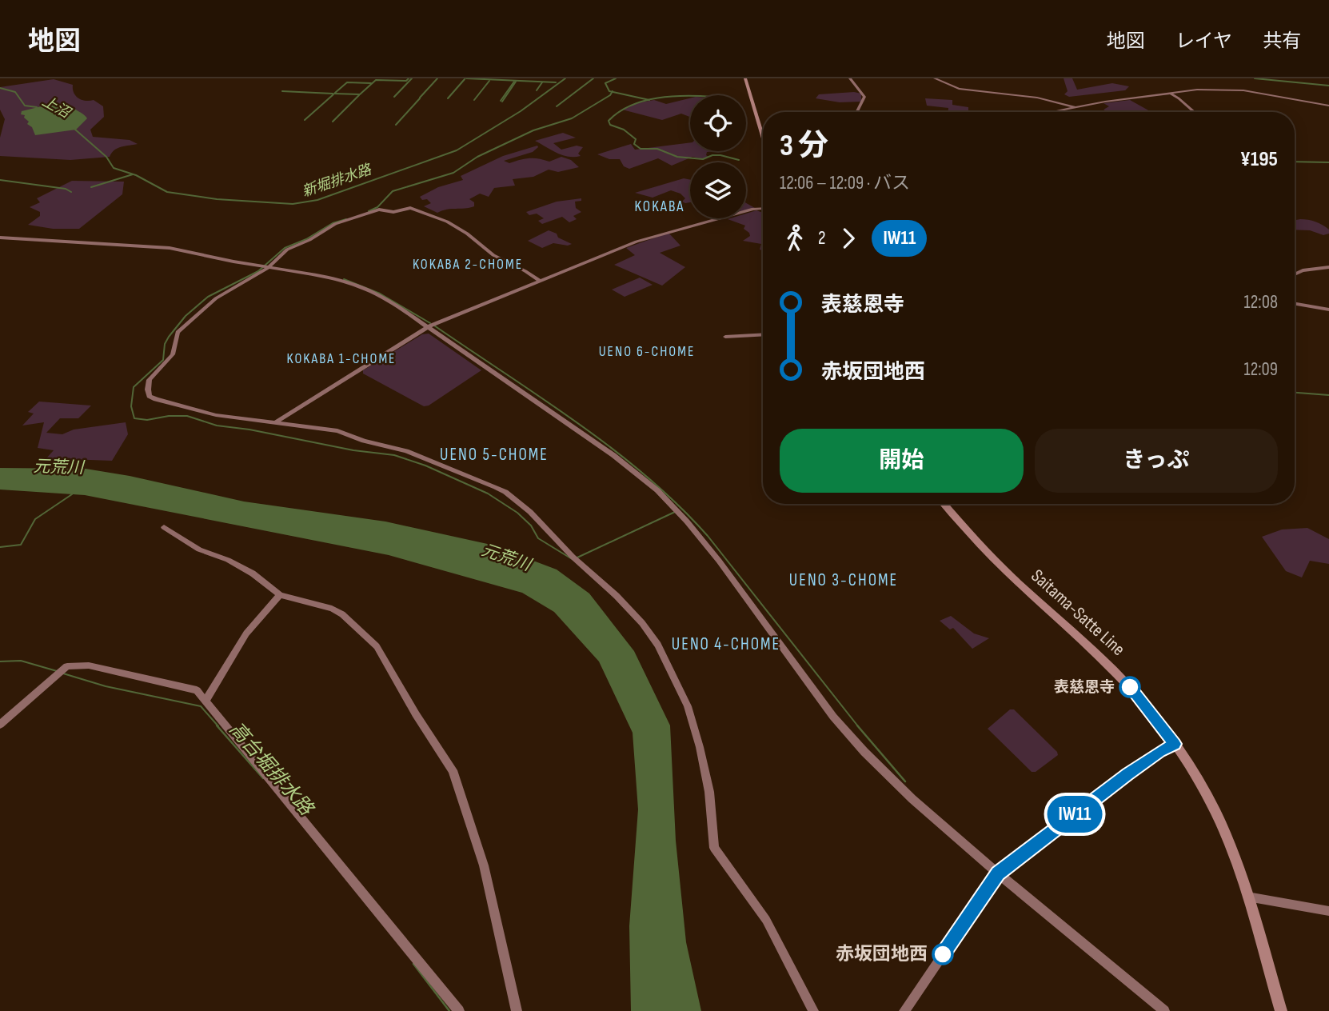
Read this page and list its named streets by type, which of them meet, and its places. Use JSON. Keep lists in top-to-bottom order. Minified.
{"streets":{"main road":["Saitama-Satte Line"]},"districts":["KOKABA","KOKABA 2-CHOME","UENO 6-CHOME","KOKABA 1-CHOME","UENO 5-CHOME","UENO 3-CHOME","UENO 4-CHOME"],"water":["上沼","新堀排水路","元荒川","高台堀排水路"],"places":["表慈恩寺","赤坂団地西"],"lines":["bus line IW11"],"page":{"header":"地図","nav":["地図","レイヤ","共有"],"on_map":"IW11","heading":["3 分","12:06 – 12:09 · バス","¥195"],"legs":["2","IW11"],"list":[{"name":"表慈恩寺","value":"12:08"},{"name":"赤坂団地西","value":"12:09"}],"buttons":["開始","きっぷ"]}}
